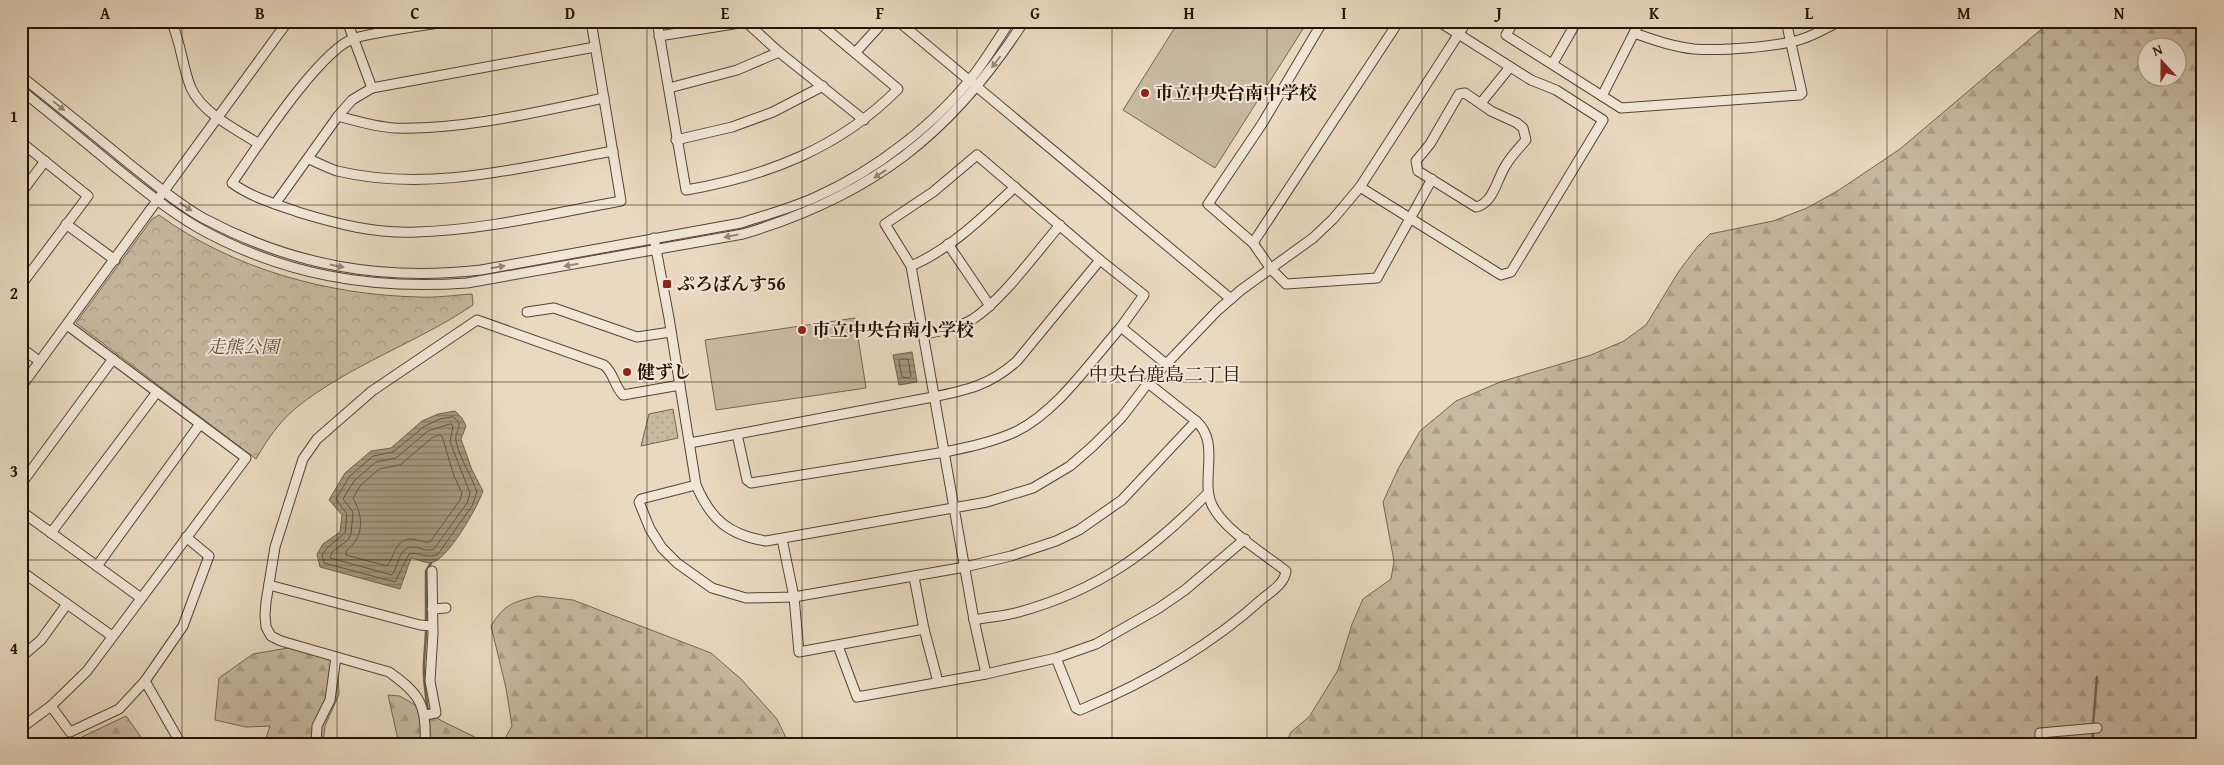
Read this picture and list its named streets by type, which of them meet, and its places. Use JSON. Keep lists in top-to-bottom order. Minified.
{"districts":["中央台鹿島二丁目"],"parks":["走熊公園"],"places":{"other":["市立中央台南中学校","市立中央台南小学校","健ずし"],"transit":["ぷろばんす56"]},"north":"top","grid":{"columns":["A","B","C","D","E","F","G","H","I","J","K","L","M","N"],"rows":["1","2","3","4"]}}
